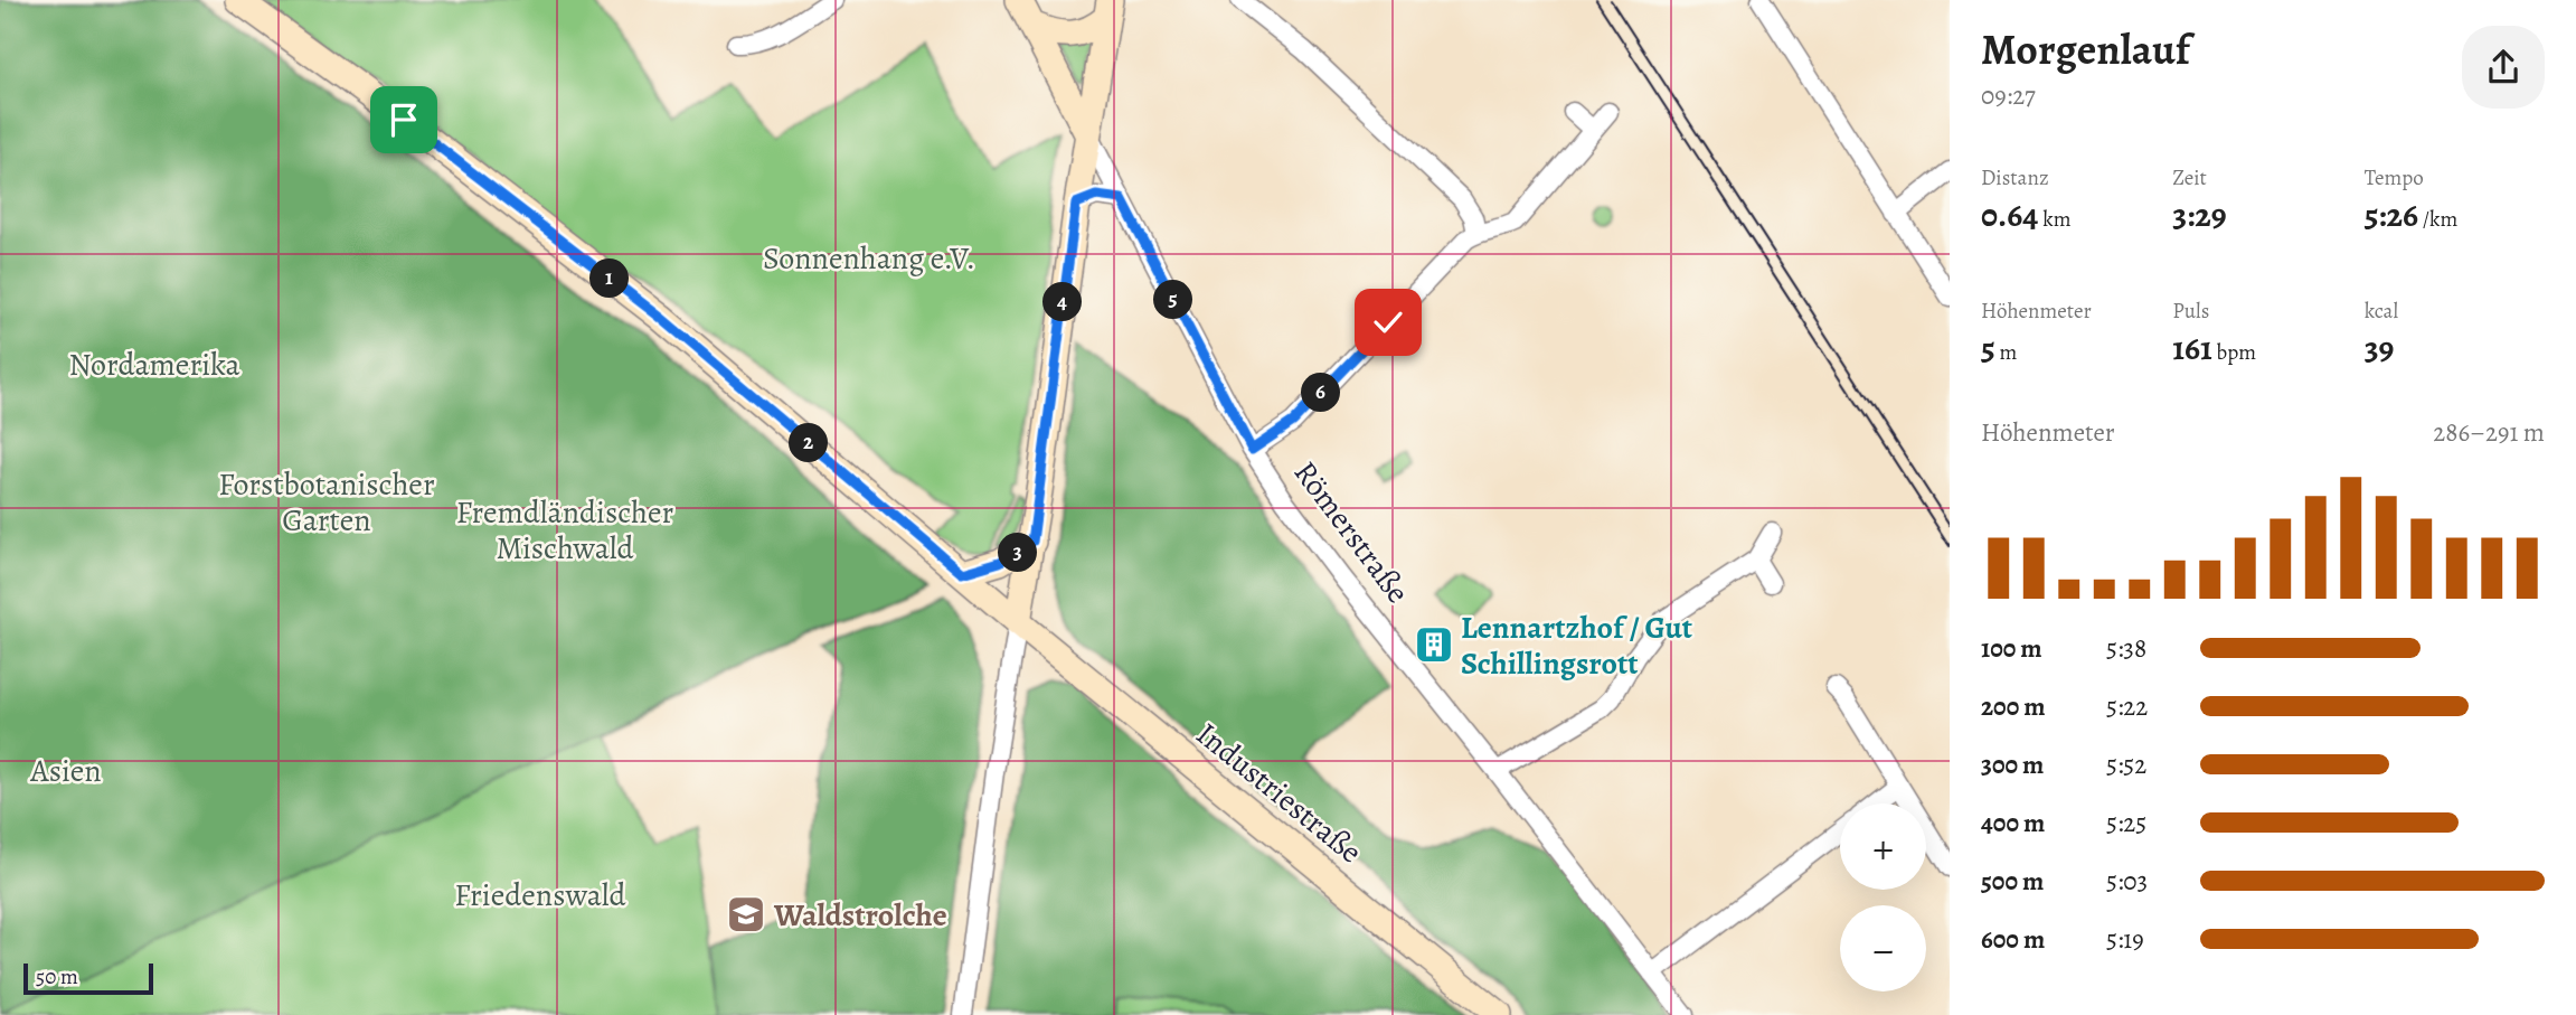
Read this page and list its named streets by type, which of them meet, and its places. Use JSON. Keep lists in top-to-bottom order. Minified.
{"streets":{"main road":["Römerstraße","Industriestraße"]},"parks":["Sonnenhang e.V.","Nordamerika","Forstbotanischer Garten","Fremdländischer Mischwald","Asien","Friedenswald"],"places":{"building":["Lennartzhof / Gut Schillingsrott"],"school or university":["Waldstrolche"]},"scale_bar":"50 m","page":{"heading":["Morgenlauf","09:27"],"stats":[["Distanz","0.64 km"],["Zeit","3:29"],["Tempo","5:26 /km"],["Höhenmeter","5 m"],["Puls","161 bpm"],["kcal","39"]],"pins":["1","5","4","6","2","3"],"chart":["Höhenmeter","286–291 m"],"list":[{"name":"100 m","note":"5:38"},{"name":"200 m","note":"5:22"},{"name":"300 m","note":"5:52"},{"name":"400 m","note":"5:25"},{"name":"500 m","note":"5:03"},{"name":"600 m","note":"5:19"}],"map_buttons":["+","−"],"scale":"50 m"}}
